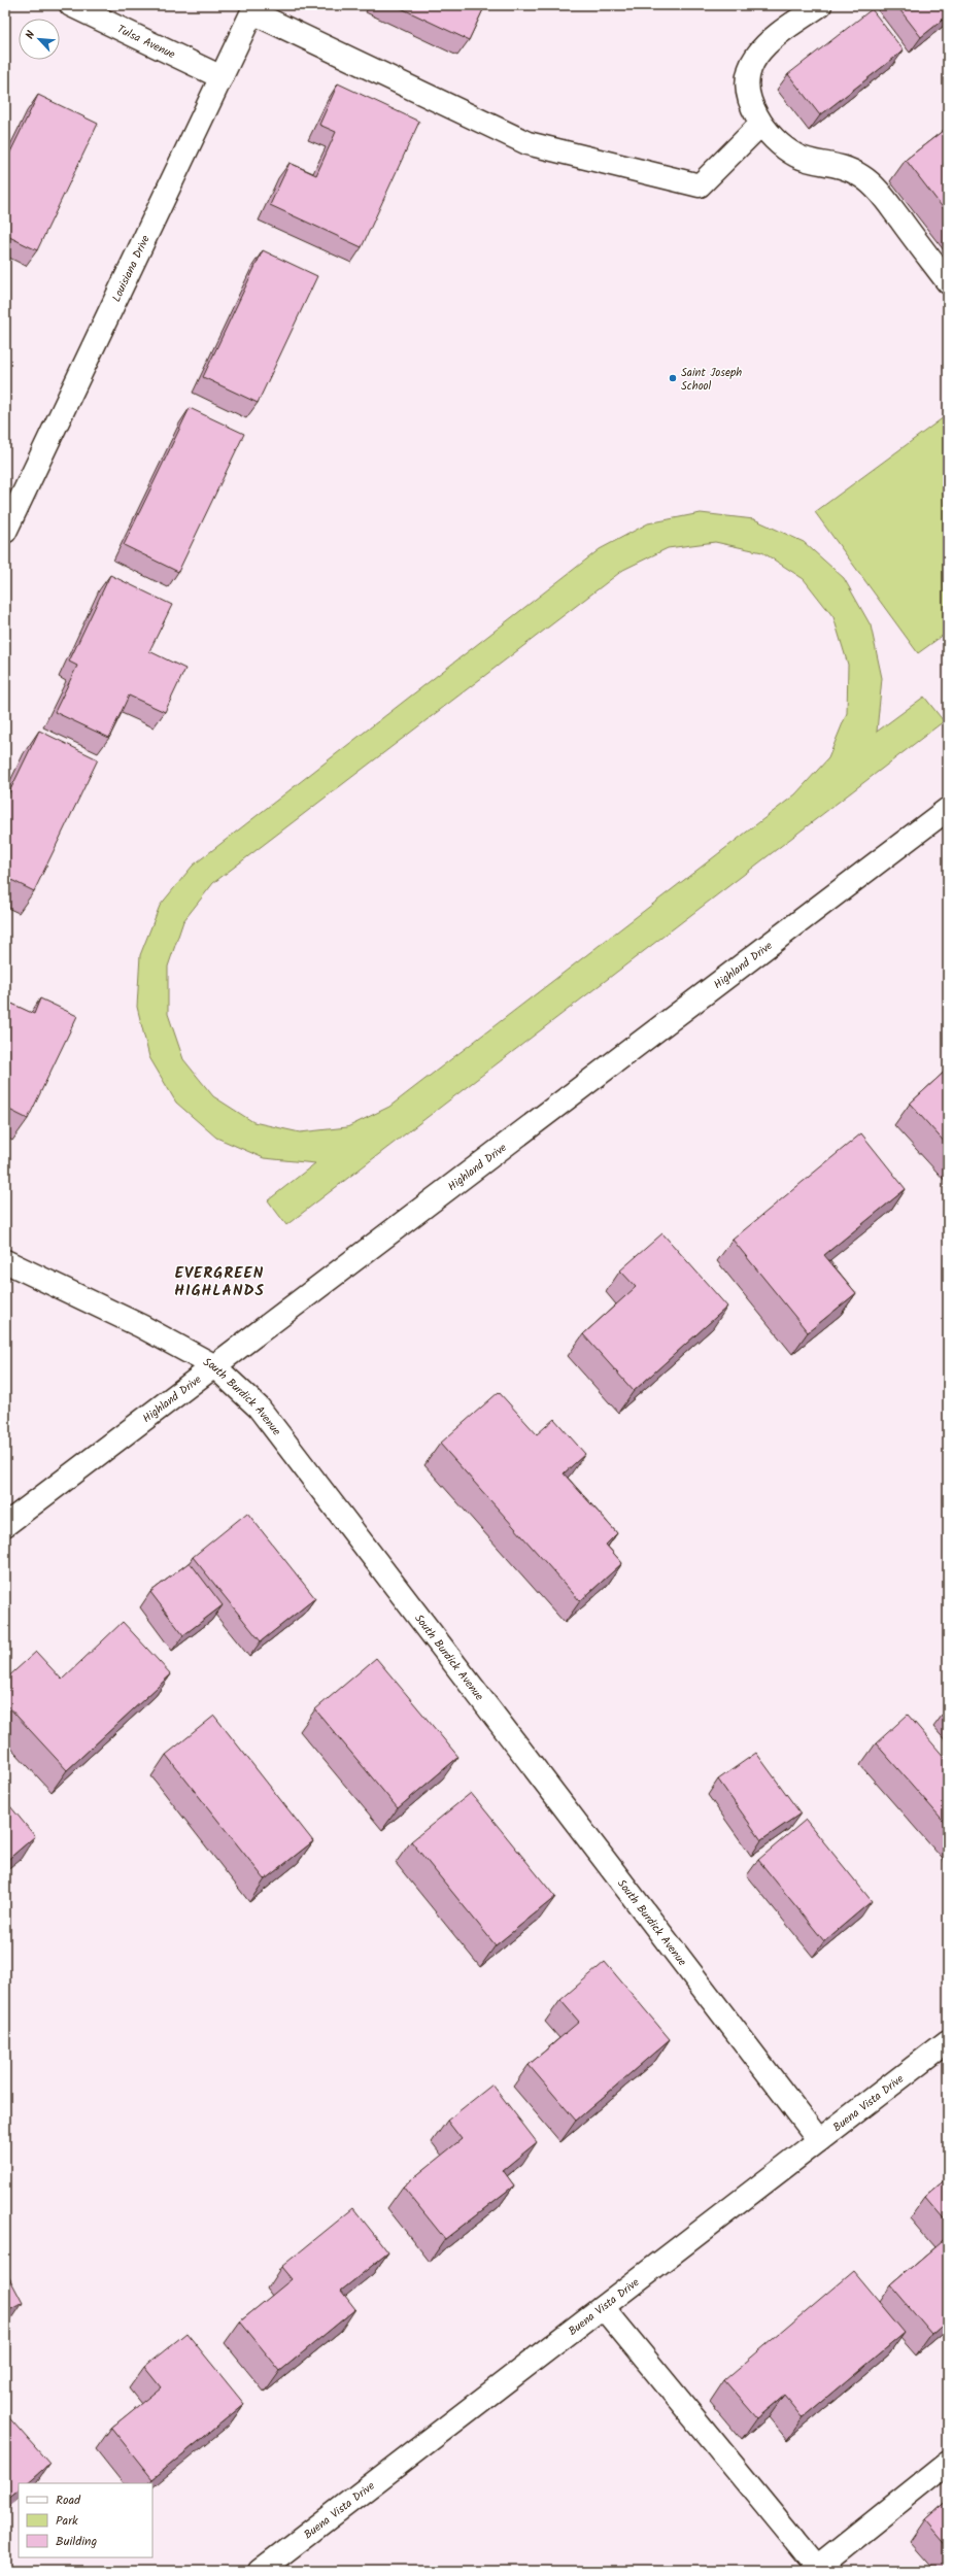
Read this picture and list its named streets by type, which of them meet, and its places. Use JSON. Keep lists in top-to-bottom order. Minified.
{"streets":{"street":["Tulsa Avenue","Louisiana Drive","Highland Drive","South Burdick Avenue","Buena Vista Drive"]},"crossings":[["Tulsa Avenue","Louisiana Drive"],["Highland Drive","South Burdick Avenue"],["South Burdick Avenue","Buena Vista Drive"]],"districts":["EVERGREEN HIGHLANDS"],"places":["Saint Joseph School"],"legend":["Road","Park","Building"],"north":"top left"}
